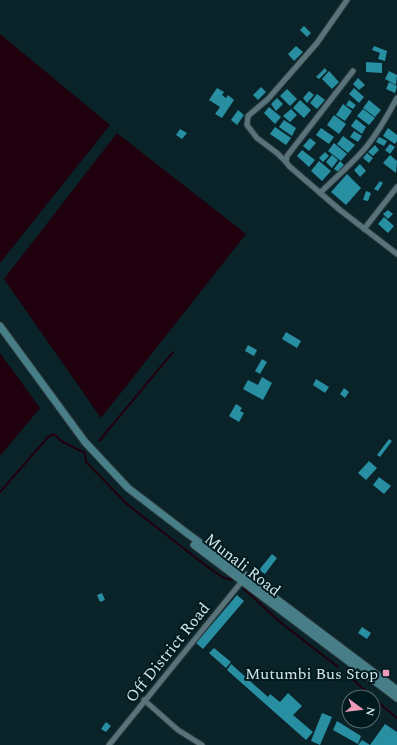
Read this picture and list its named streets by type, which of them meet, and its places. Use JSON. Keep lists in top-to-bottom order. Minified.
{"streets":{"main road":["Munali Road"],"street":["Off District Road"]},"crossings":[["Munali Road","Off District Road"]],"places":{"transit":["Mutumbi Bus Stop"]},"north":"right"}
